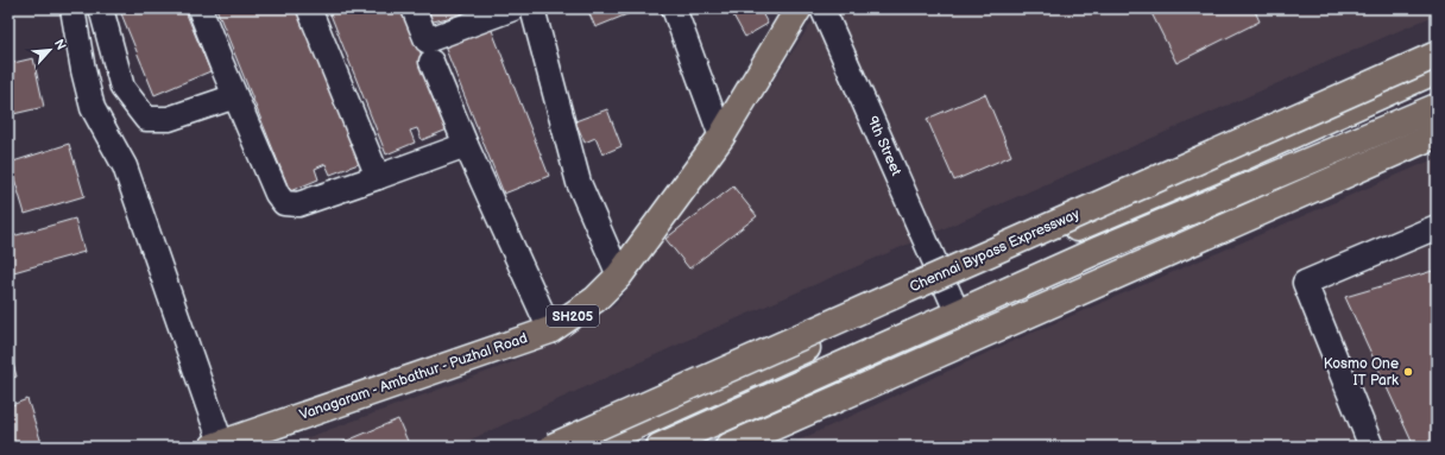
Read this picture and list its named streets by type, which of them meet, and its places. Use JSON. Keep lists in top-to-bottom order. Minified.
{"streets":{"main road":["Chennai Bypass Expressway","SH205","Vanagaram - Ambathur - Puzhal Road"],"street":["9th Street"]},"places":["Kosmo One IT Park"],"north":"top right"}
